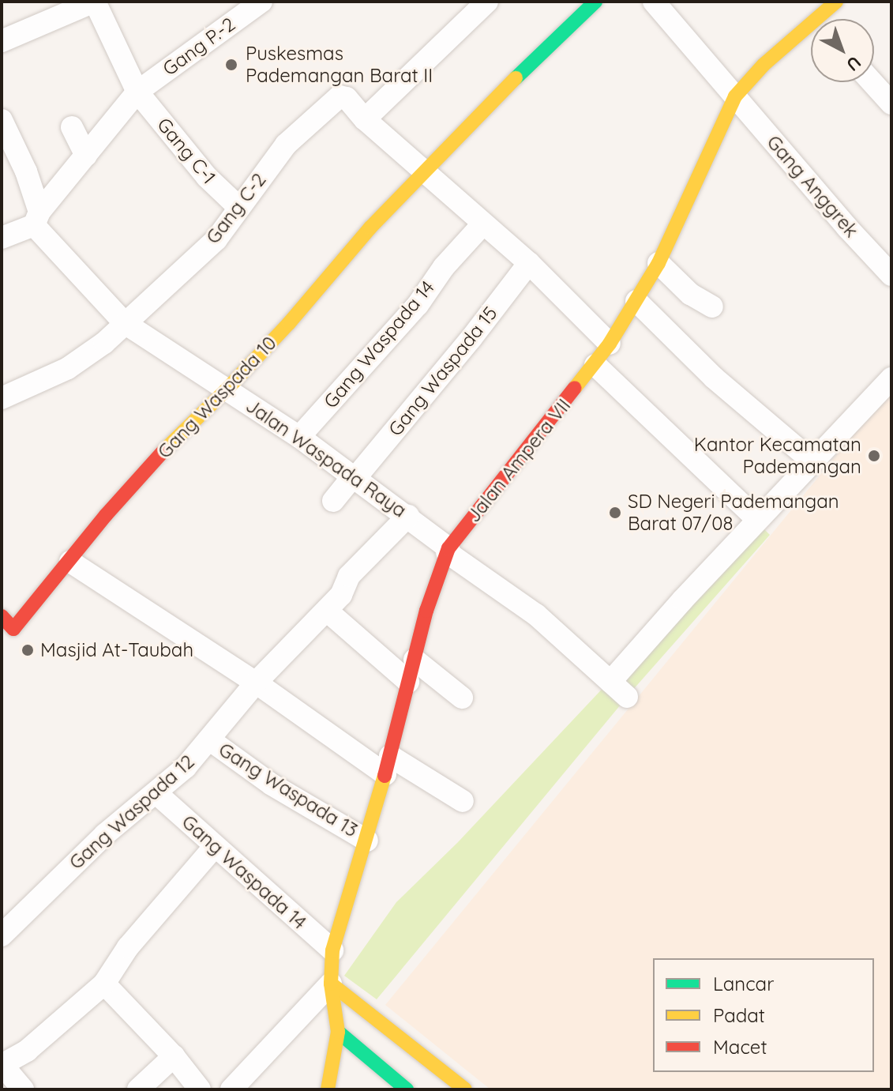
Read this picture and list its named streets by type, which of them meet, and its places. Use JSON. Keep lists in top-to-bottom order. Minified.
{"streets":{"street":["Gang P.-2","Gang C-1","Gang Anggrek","Gang C-2","Gang Waspada 14","Gang Waspada 15","Gang Waspada 10","Jalan Waspada Raya","Jalan Ampera VII","Gang Waspada 13","Gang Waspada 12"]},"crossings":[["Gang P.-2","Gang C-1"],["Gang C-1","Gang C-2"],["Gang Anggrek","Jalan Ampera VII"],["Gang C-2","Jalan Waspada Raya"],["Gang Waspada 14","Jalan Waspada Raya"],["Gang Waspada 14","Jalan Ampera VII"],["Gang Waspada 14","Gang Waspada 12"],["Gang Waspada 15","Jalan Waspada Raya"],["Gang Waspada 10","Jalan Waspada Raya"],["Jalan Waspada Raya","Jalan Ampera VII"],["Jalan Waspada Raya","Gang Waspada 12"],["Jalan Ampera VII","Gang Waspada 13"],["Gang Waspada 13","Gang Waspada 12"]],"places":["Puskesmas Pademangan Barat II","Kantor Kecamatan Pademangan","SD Negeri Pademangan Barat 07/08","Masjid At-Taubah"],"legend":["Lancar","Padat","Macet"],"north":"bottom right"}
